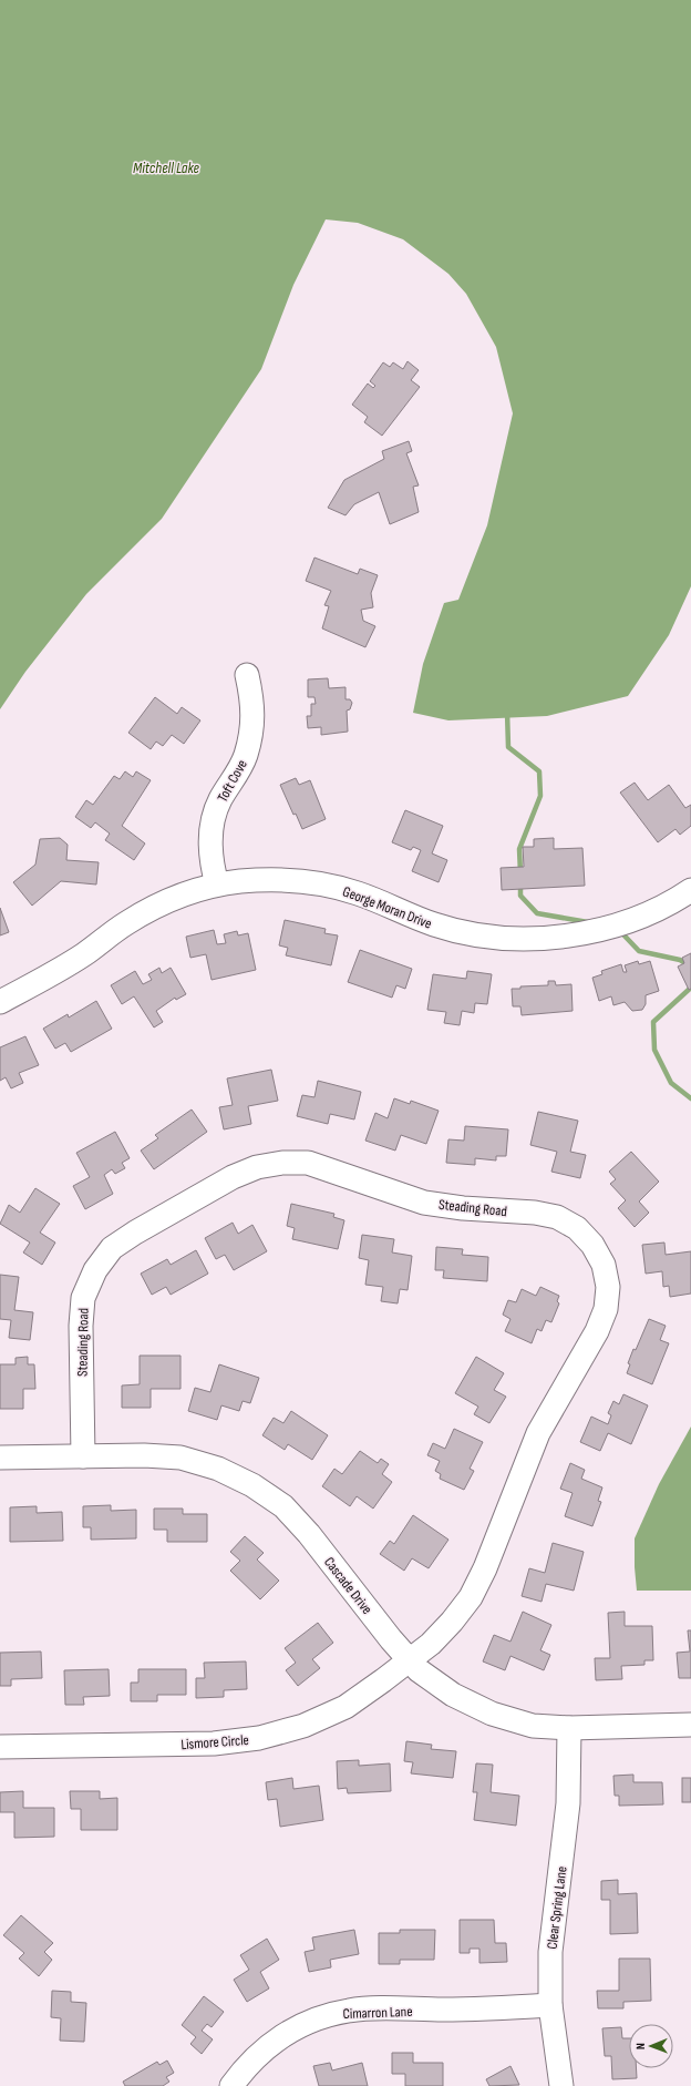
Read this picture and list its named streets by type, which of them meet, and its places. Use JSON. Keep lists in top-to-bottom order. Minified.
{"streets":{"street":["Toft Cove","George Moran Drive","Steading Road","Cascade Drive","Lismore Circle","Clear Spring Lane","Cimarron Lane"]},"crossings":[["Toft Cove","George Moran Drive"],["Steading Road","Cascade Drive"],["Steading Road","Lismore Circle"],["Cascade Drive","Lismore Circle"],["Cascade Drive","Clear Spring Lane"],["Clear Spring Lane","Cimarron Lane"]],"water":["Mitchell Lake"],"north":"left"}
